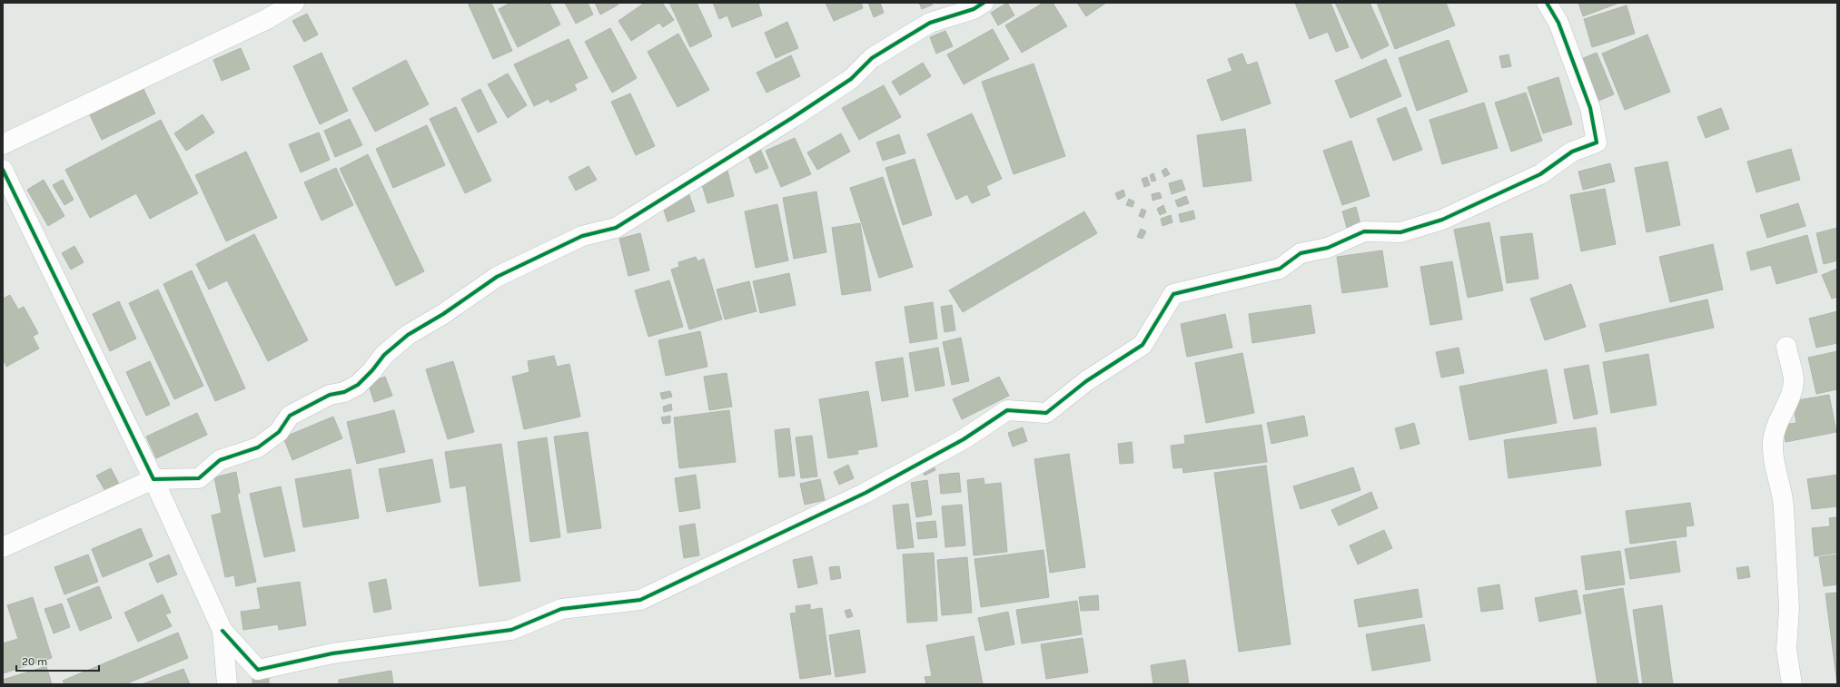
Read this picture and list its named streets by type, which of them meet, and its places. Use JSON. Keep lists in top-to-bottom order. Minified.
{"scale_bar":"20 m"}
